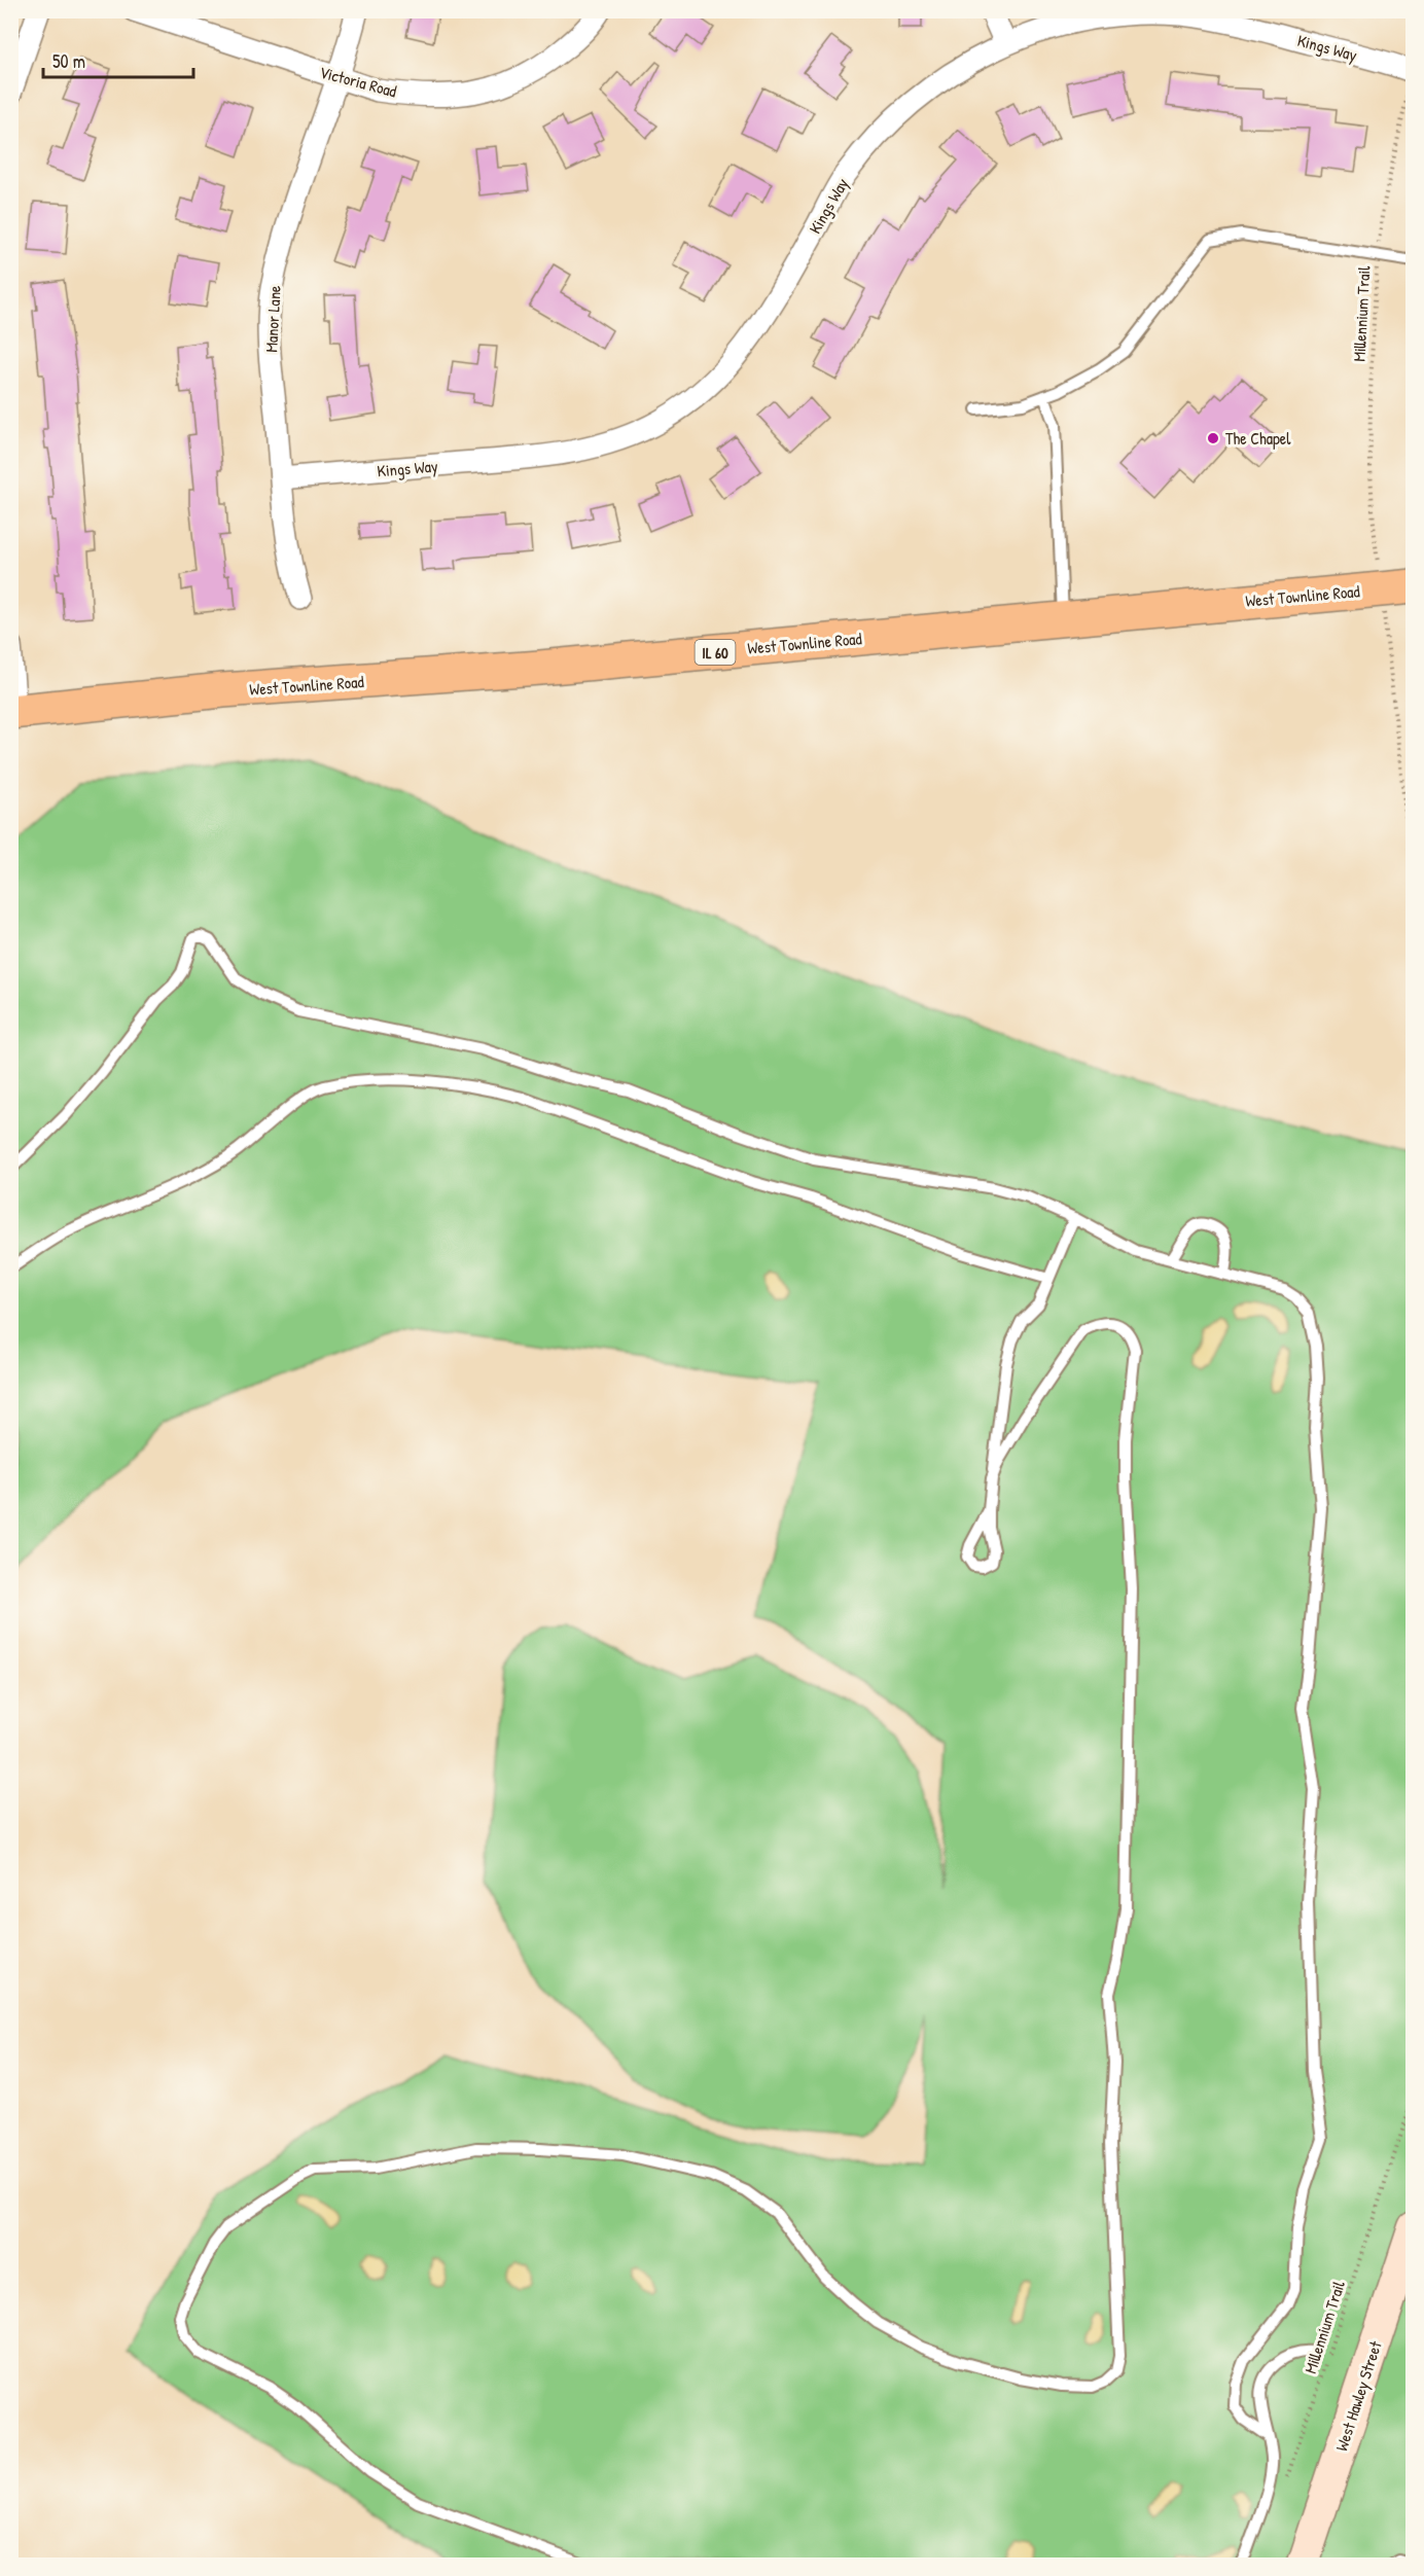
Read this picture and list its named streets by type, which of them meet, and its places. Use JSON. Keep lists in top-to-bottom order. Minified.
{"streets":{"main road":["West Townline Road","IL 60"],"street":["Kings Way","Victoria Road","Manor Lane","West Hawley Street"],"path":["Millennium Trail"]},"crossings":[["Kings Way","Millennium Trail"],["Kings Way","Manor Lane"],["Victoria Road","Manor Lane"]],"places":["The Chapel"],"scale_bar":"50 m"}
